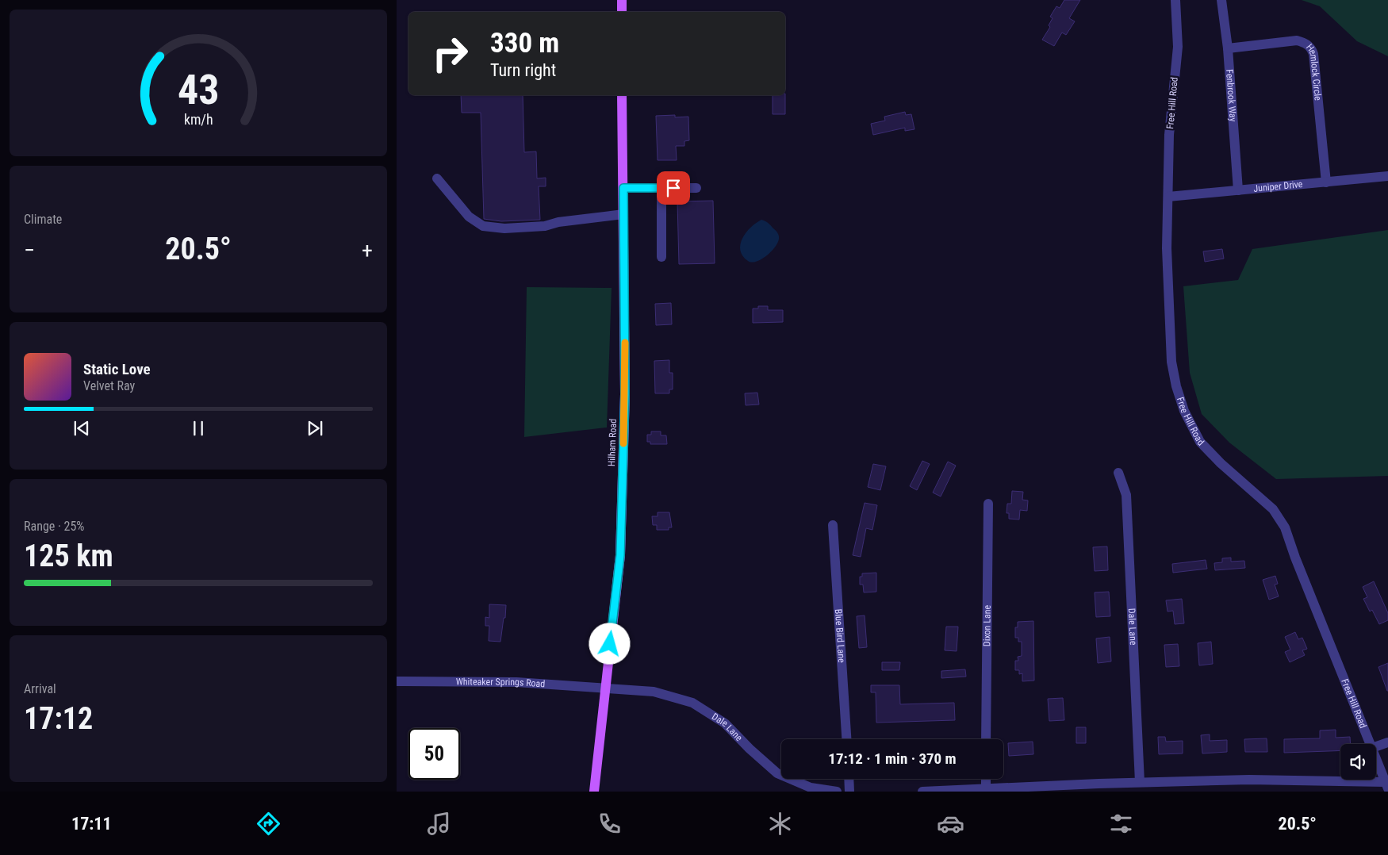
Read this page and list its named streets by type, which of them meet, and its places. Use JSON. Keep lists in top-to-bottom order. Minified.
{"streets":{"main road":["Hilham Road"],"street":["Hemlock Circle","Fenbrook Way","Free Hill Road","Juniper Drive","Dixon Lane","Dale Lane","Blue Bird Lane","Whiteaker Springs Road"]},"crossings":[["Hemlock Circle","Fenbrook Way"],["Hemlock Circle","Juniper Drive"],["Fenbrook Way","Juniper Drive"],["Free Hill Road","Juniper Drive"],["Hilham Road","Dale Lane"],["Hilham Road","Whiteaker Springs Road"],["Dale Lane","Whiteaker Springs Road"]],"page":{"turn":["330 m","Turn right"],"tile":["Climate",["Range · 25%","125 km"],["Arrival","17:12"]],"heat":["−","20.5°","+"],"song":["Static Love","Velvet Ray"],"limit":"50","trip":"17:12 · 1 min · 370 m","tabs":["17:11","20.5°"],"gauge":["43","km/h"]}}
